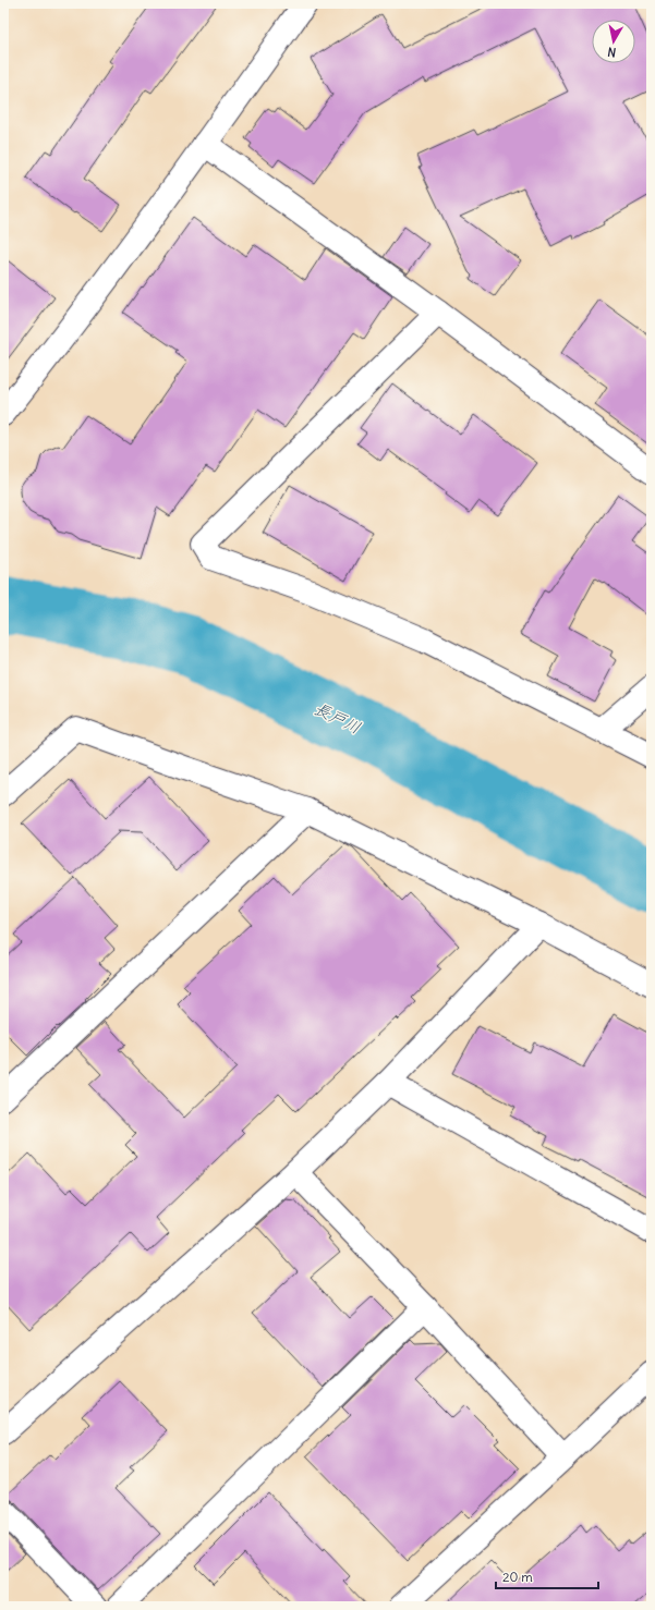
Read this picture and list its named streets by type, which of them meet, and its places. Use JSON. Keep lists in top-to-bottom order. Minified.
{"water":["長戸川"],"scale_bar":"20 m","north":"bottom"}
